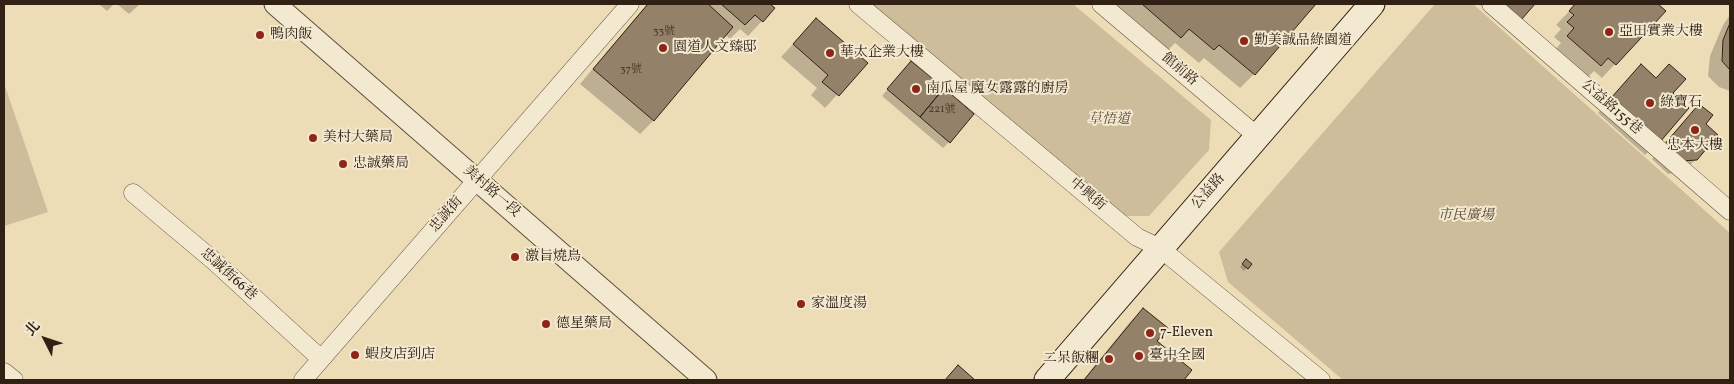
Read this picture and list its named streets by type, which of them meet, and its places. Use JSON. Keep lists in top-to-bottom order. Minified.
{"streets":{"main road":["公益路"],"street":["館前路","公益路155巷","美村路一段","中興街","忠誠街","忠誠街66巷"]},"crossings":[["館前路","公益路"],["美村路一段","忠誠街"],["公益路","中興街"],["忠誠街","忠誠街66巷"]],"parks":["草悟道","市民廣場"],"places":["亞田實業大樓","鴨肉飯","勤美誠品綠園道","園道人文臻邸","華太企業大樓","南瓜屋 魔女露露的廚房","綠寶石","忠本大樓","美村大藥局","忠誠藥局","激旨燒鳥","家溫度湯","德星藥局","7-Eleven","蝦皮店到店","臺中全國","二呆飯糰"],"house_numbers":["33號","37號","221號"],"north":"top left"}
